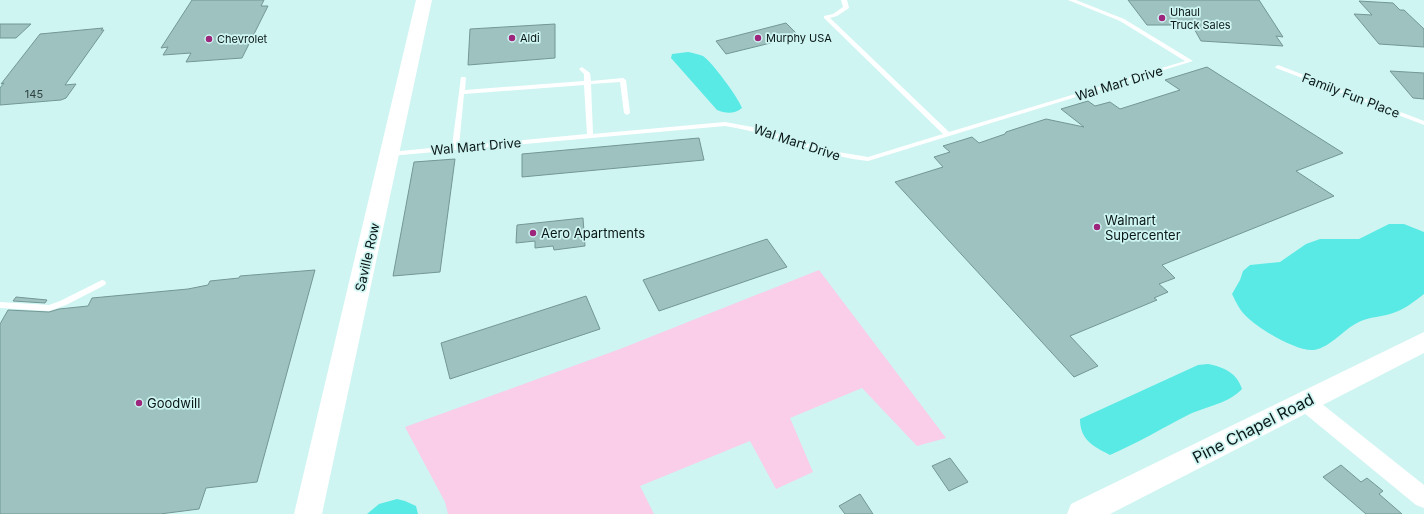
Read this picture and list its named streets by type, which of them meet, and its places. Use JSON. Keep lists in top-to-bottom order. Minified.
{"streets":{"street":["Saville Row","Pine Chapel Road"],"lane":["Wal Mart Drive","Family Fun Place"]},"crossings":[["Wal Mart Drive","Saville Row"]],"places":["Uhaul Truck Sales","Aldi","Murphy USA","Chevrolet","Walmart Supercenter","Aero Apartments","Goodwill"],"house_numbers":["145"]}
